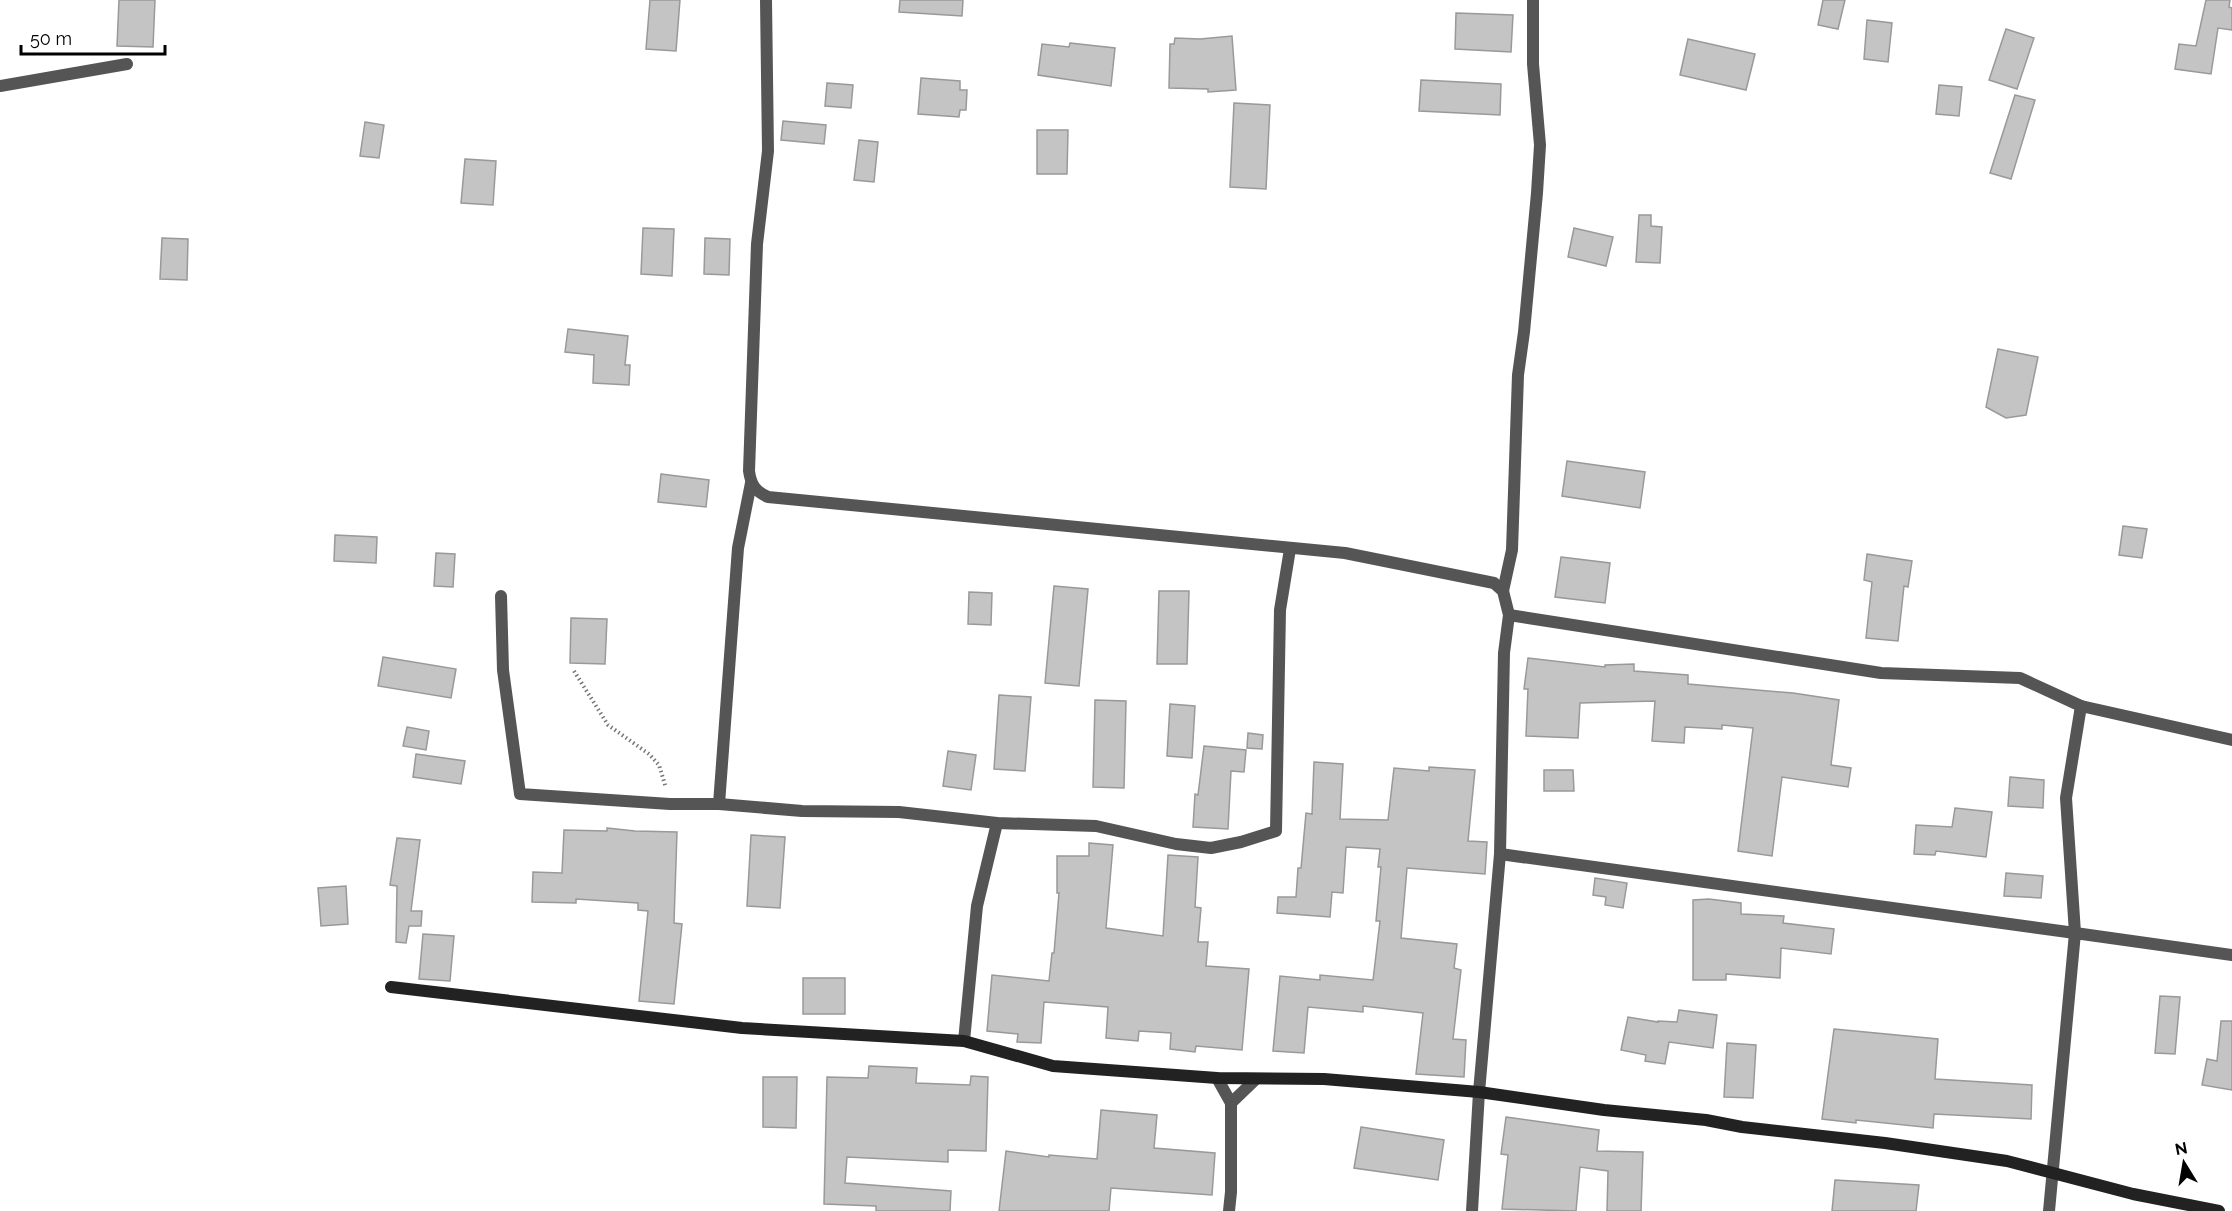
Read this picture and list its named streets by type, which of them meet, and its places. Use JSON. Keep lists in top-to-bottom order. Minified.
{"scale_bar":"50 m","north":"top"}
